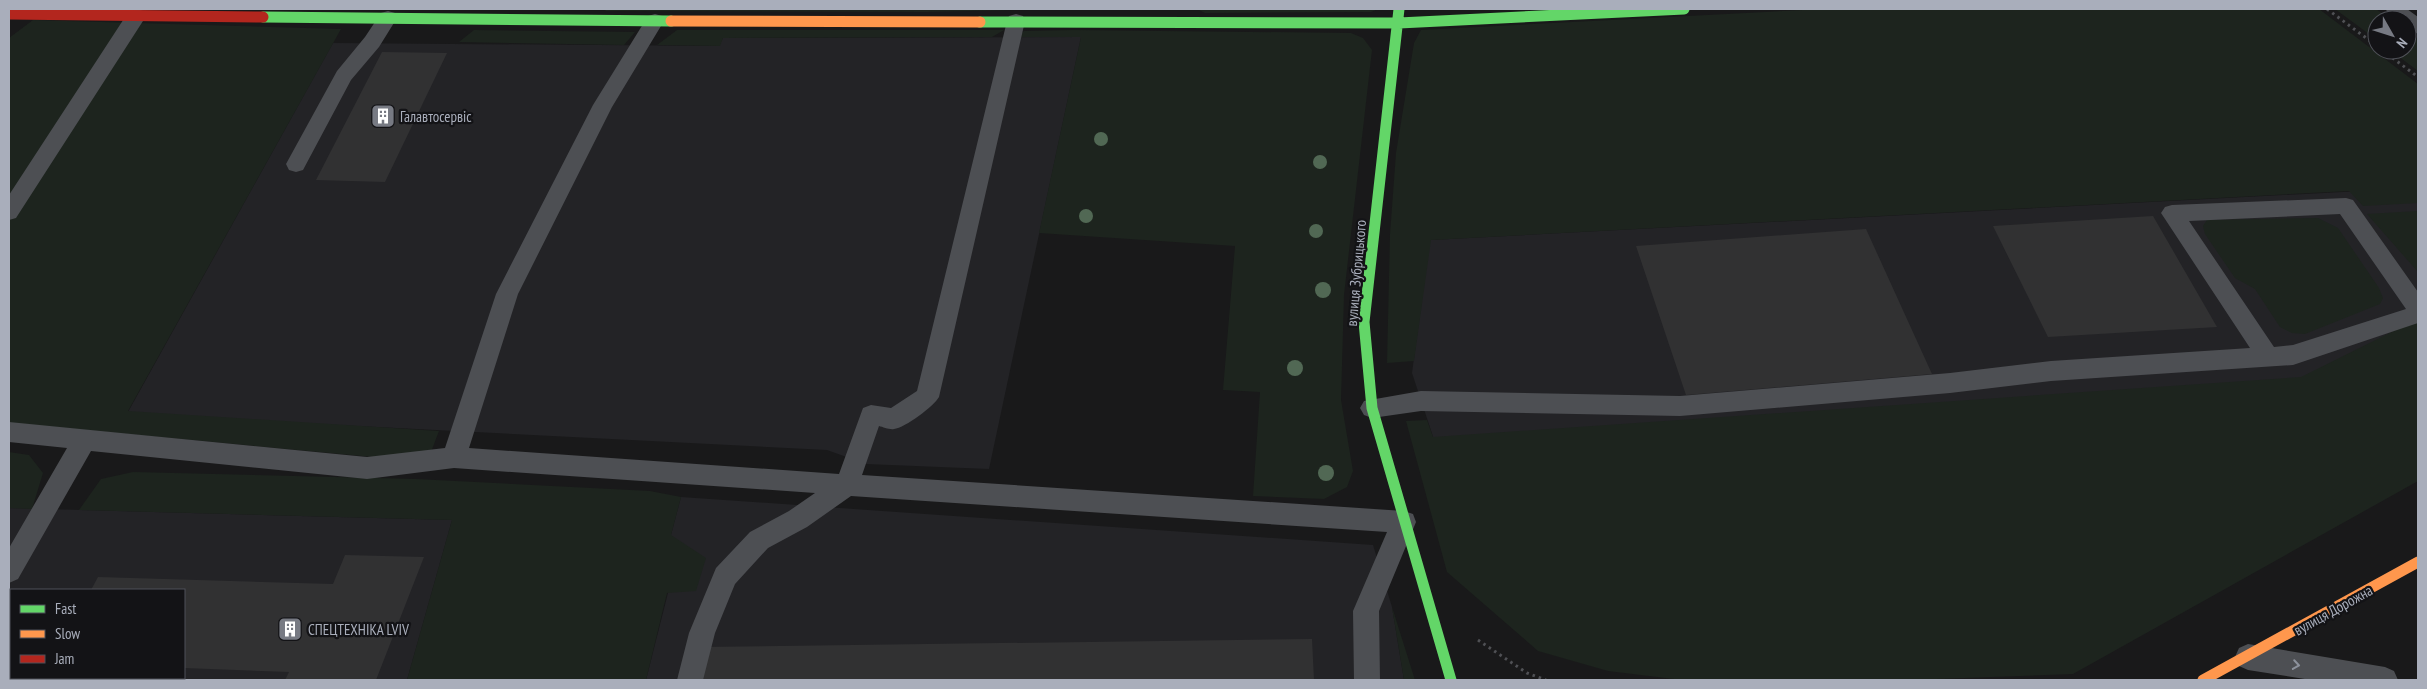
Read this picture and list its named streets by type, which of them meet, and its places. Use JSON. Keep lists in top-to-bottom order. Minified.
{"streets":{"street":["вулиця Зубрицького","вулиця Дорожна"]},"places":{"building":["Галавтосервіс","СПЕЦТЕХНІКА LVIV"]},"legend":["Fast","Slow","Jam"],"north":"bottom right"}
